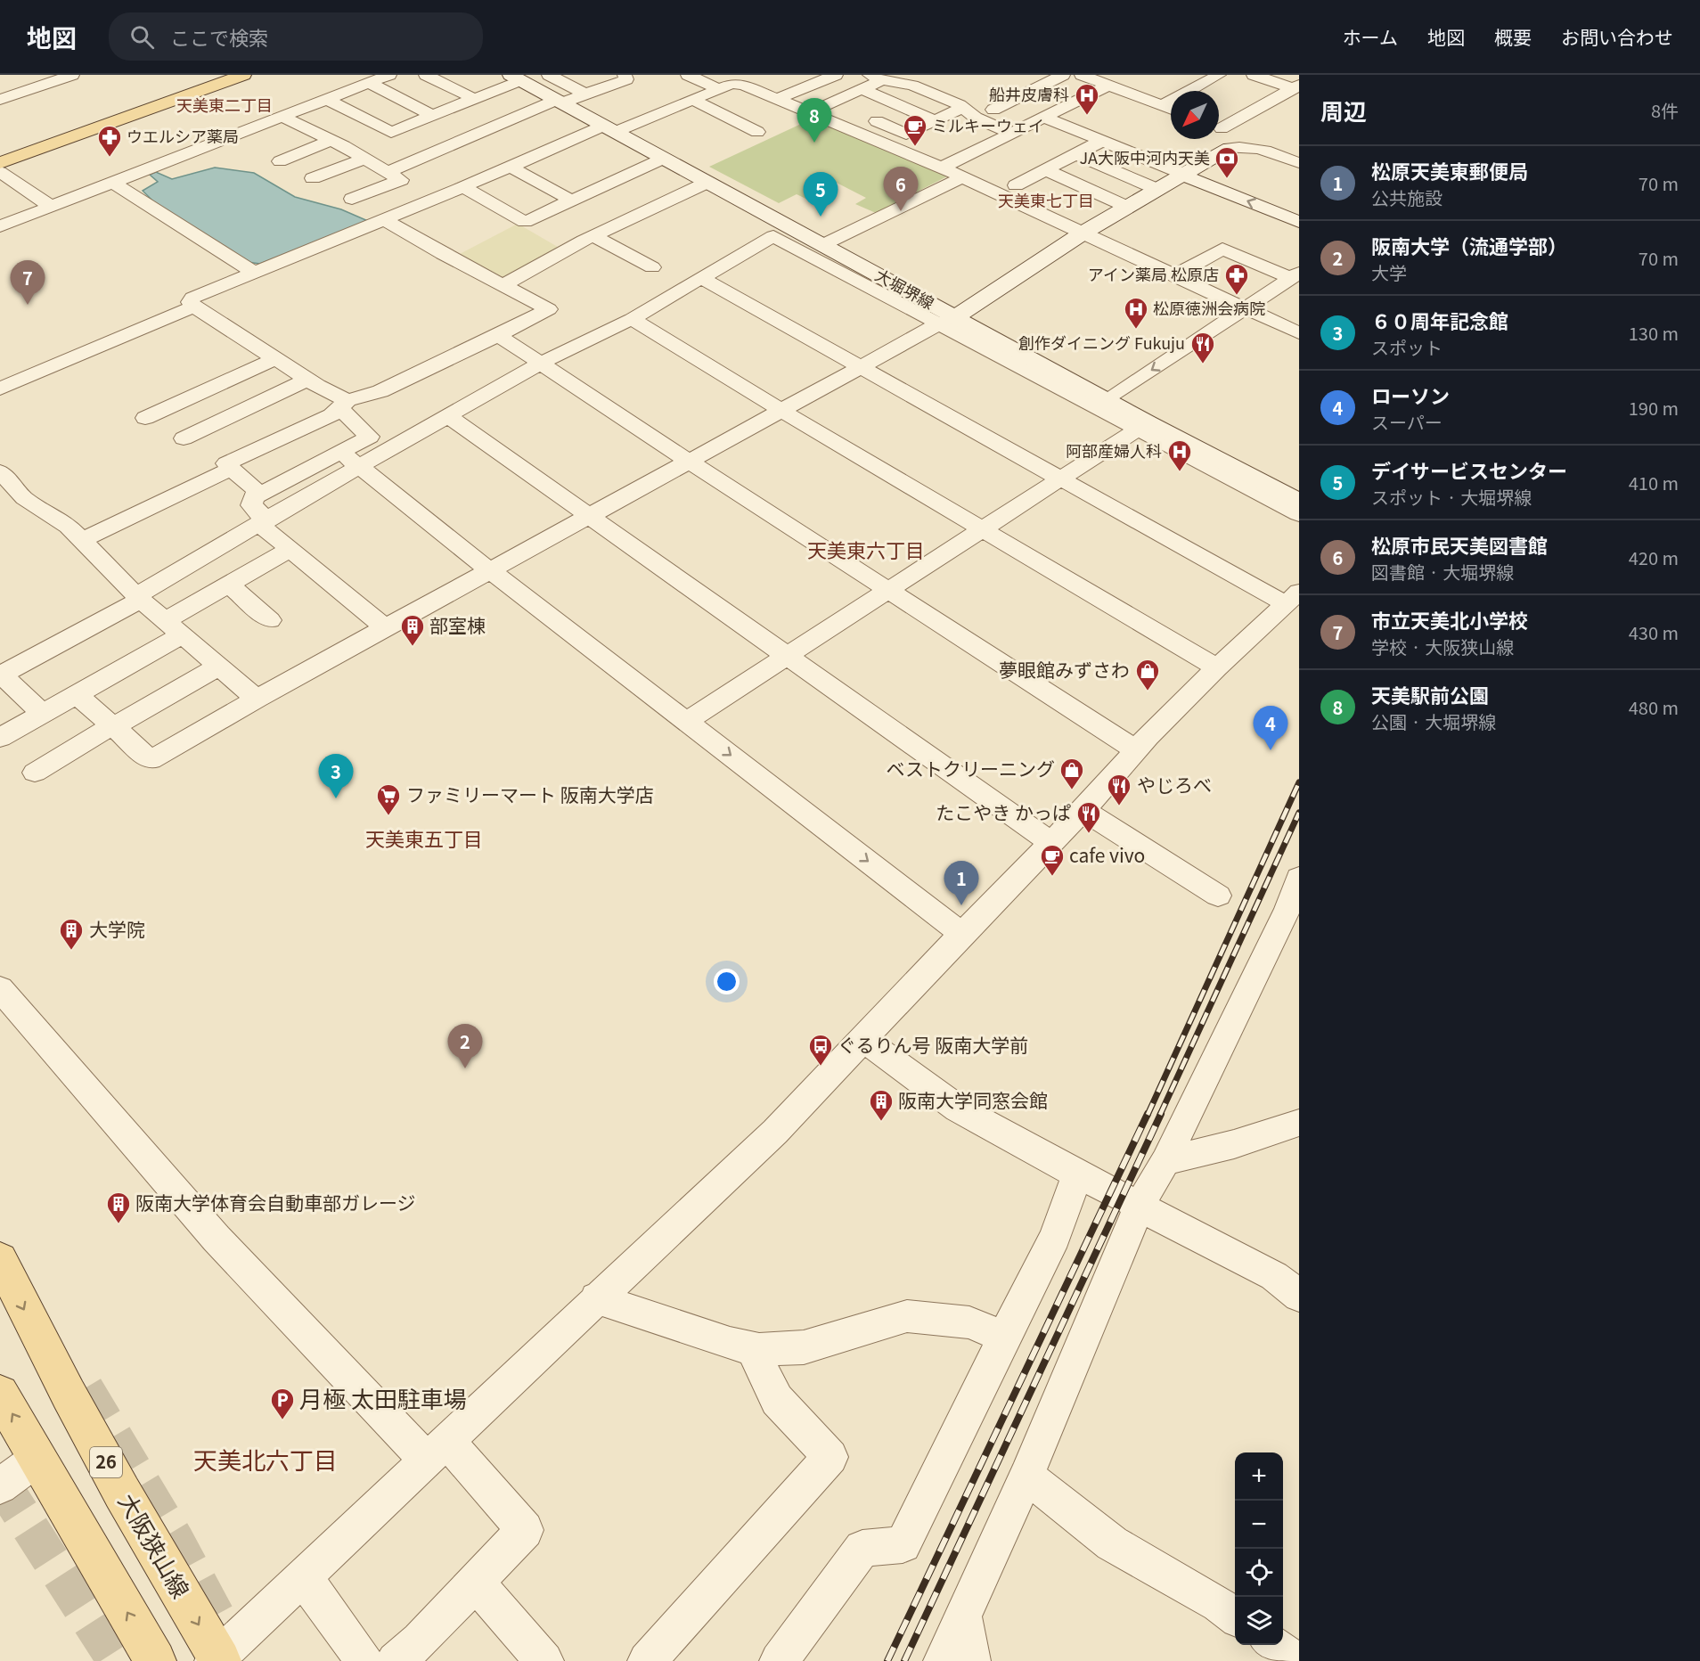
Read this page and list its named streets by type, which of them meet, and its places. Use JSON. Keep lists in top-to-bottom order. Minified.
{"streets":{"main road":["大堀堺線","26","大阪狭山線"]},"districts":["天美東二丁目","天美東七丁目","天美東六丁目","天美東五丁目","天美北六丁目"],"places":{"hospital":["船井皮膚科","松原徳洲会病院","阿部産婦人科"],"cafe":["ミルキーウェイ","cafe vivo"],"pharmacy":["ウエルシア薬局","アイン薬局 松原店"],"bank":["JA大阪中河内天美"],"restaurant":["創作ダイニング Fukuju","やじろべ","たこやき かっぱ"],"building":["部室棟","大学院","阪南大学同窓会館","阪南大学体育会自動車部ガレージ"],"shop":["夢眼館みずさわ","ベストクリーニング"],"supermarket":["ファミリーマート 阪南大学店"],"bus stop":["ぐるりん号 阪南大学前"],"parking":["月極 太田駐車場"]},"north":"bottom left","page":{"header":"地図","search":"ここで検索","nav":["ホーム","地図","概要","お問い合わせ"],"heading":["周辺","8件"],"pins":["8","6","5","7","4","3","1","2"],"list":[{"mark":"1","name":"松原天美東郵便局","note":"公共施設","value":"70 m"},{"mark":"2","name":"阪南大学（流通学部）","note":"大学","value":"70 m"},{"mark":"3","name":"６０周年記念館","note":"スポット","value":"130 m"},{"mark":"4","name":"ローソン","note":"スーパー","value":"190 m"},{"mark":"5","name":"デイサービスセンター","note":"スポット · 大堀堺線","value":"410 m"},{"mark":"6","name":"松原市民天美図書館","note":"図書館 · 大堀堺線","value":"420 m"},{"mark":"7","name":"市立天美北小学校","note":"学校 · 大阪狭山線","value":"430 m"},{"mark":"8","name":"天美駅前公園","note":"公園 · 大堀堺線","value":"480 m"}],"map_buttons":["+","−"]}}
